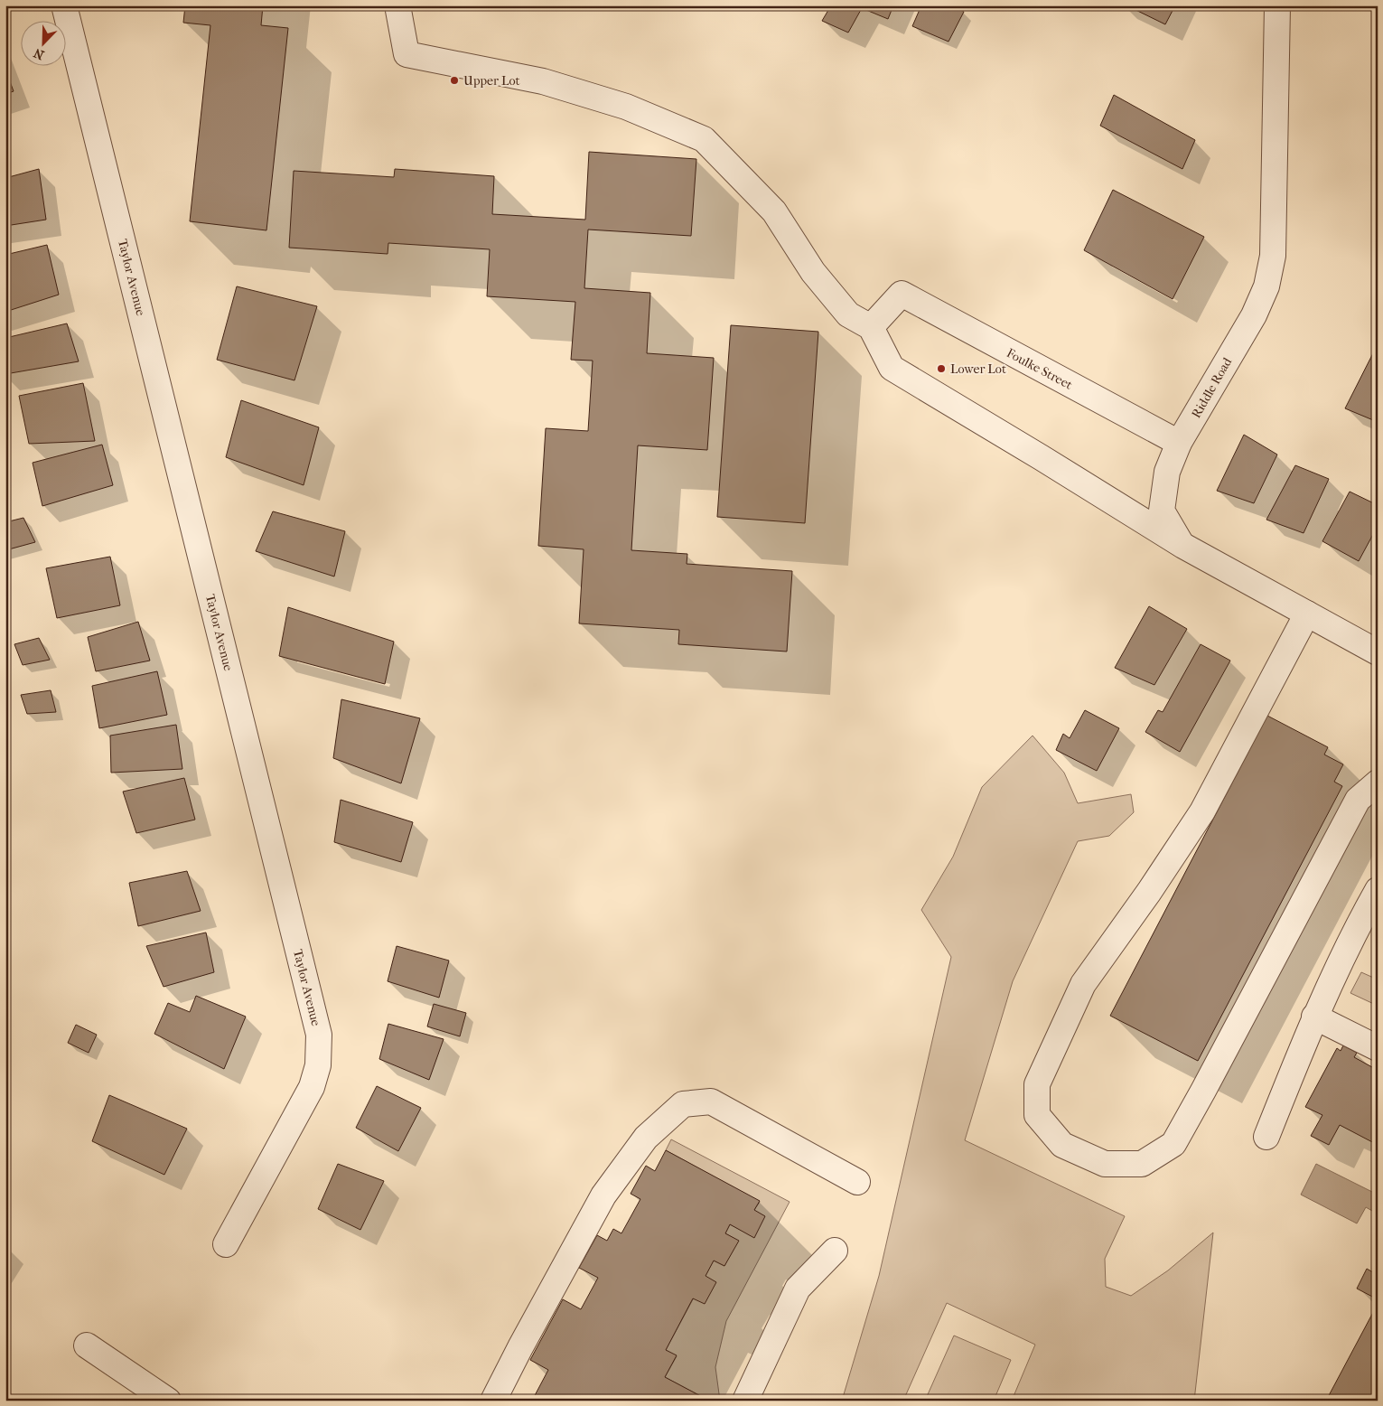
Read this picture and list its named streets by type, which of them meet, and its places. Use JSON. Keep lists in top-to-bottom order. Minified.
{"streets":{"street":["Taylor Avenue","Foulke Street","Riddle Road"]},"crossings":[["Foulke Street","Riddle Road"]],"places":["Upper Lot","Lower Lot"],"north":"bottom left"}
